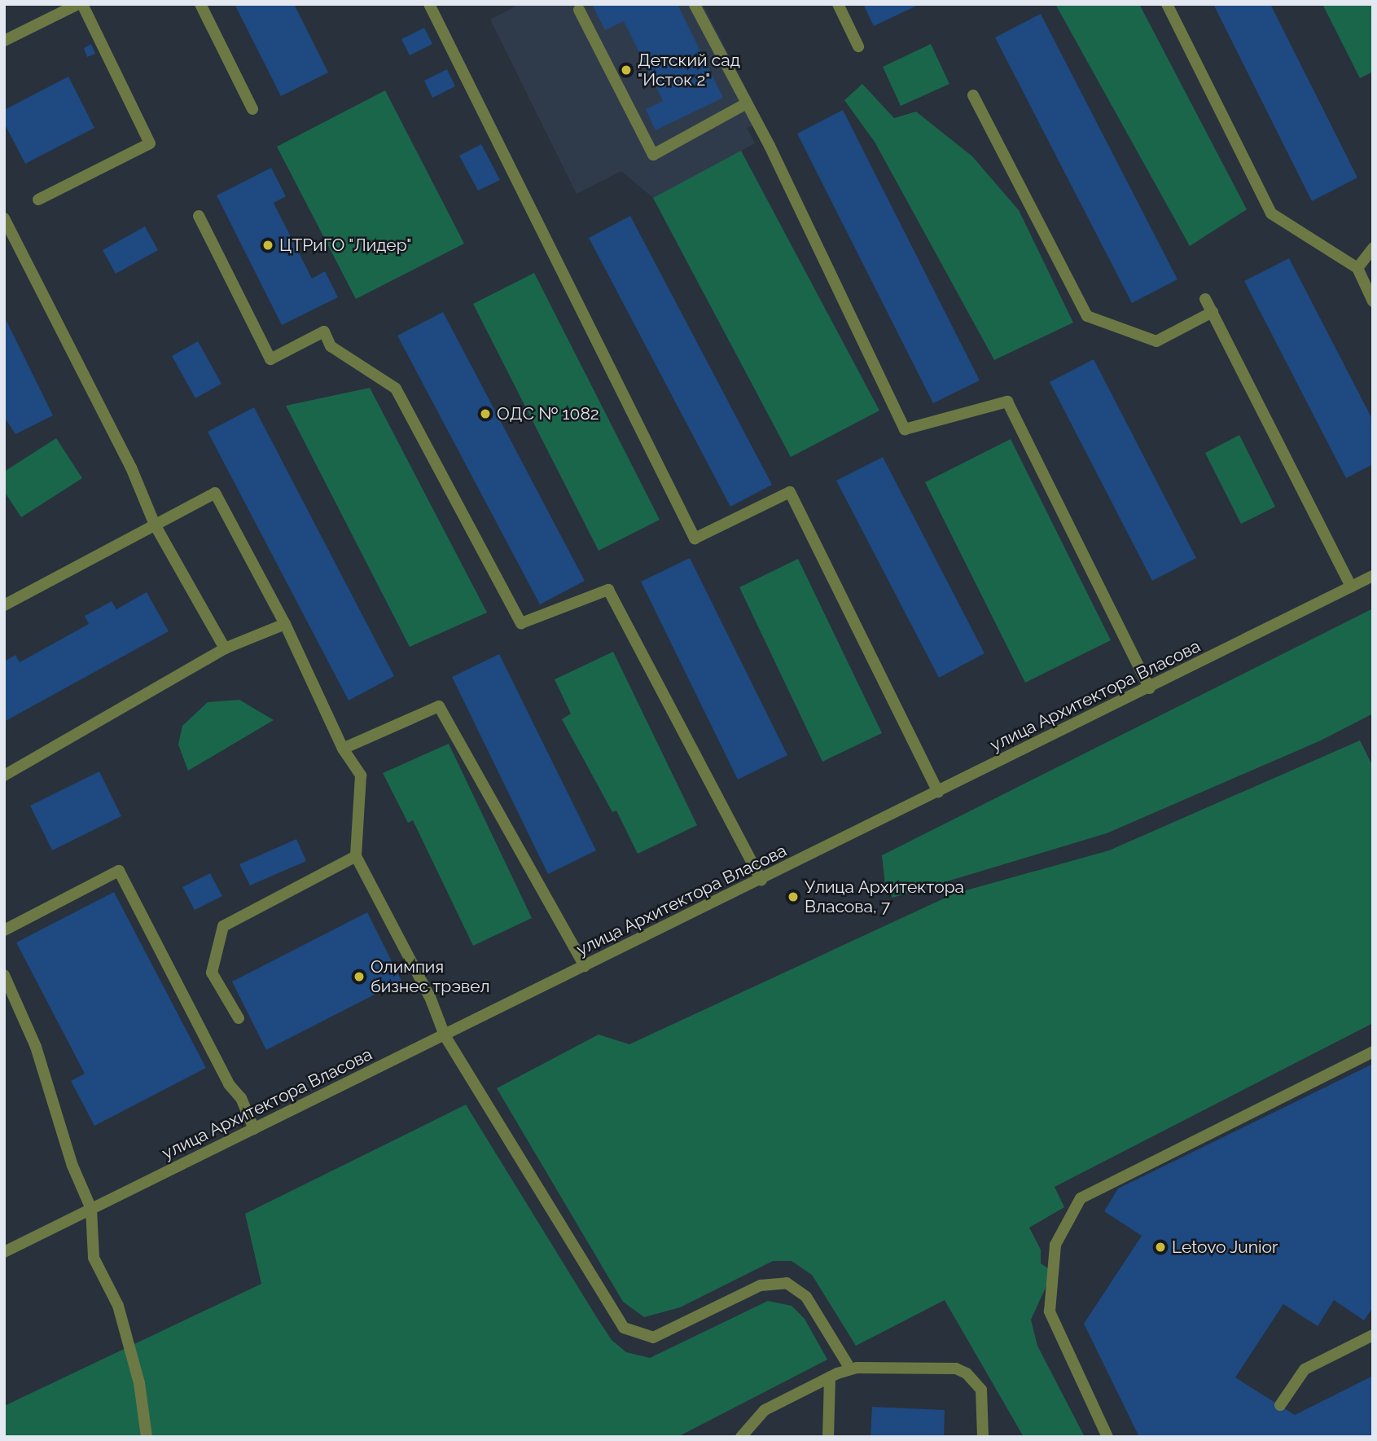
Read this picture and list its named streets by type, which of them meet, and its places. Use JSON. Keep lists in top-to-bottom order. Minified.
{"streets":{"street":["улица Архитектора Власова"]},"places":["Детский сад \"Исток 2\"","ЦТРиГО \"Лидер\"","ОДС № 1082","Улица Архитектора Власова, 7","Олимпия бизнес трэвел","Letovo Junior"]}
